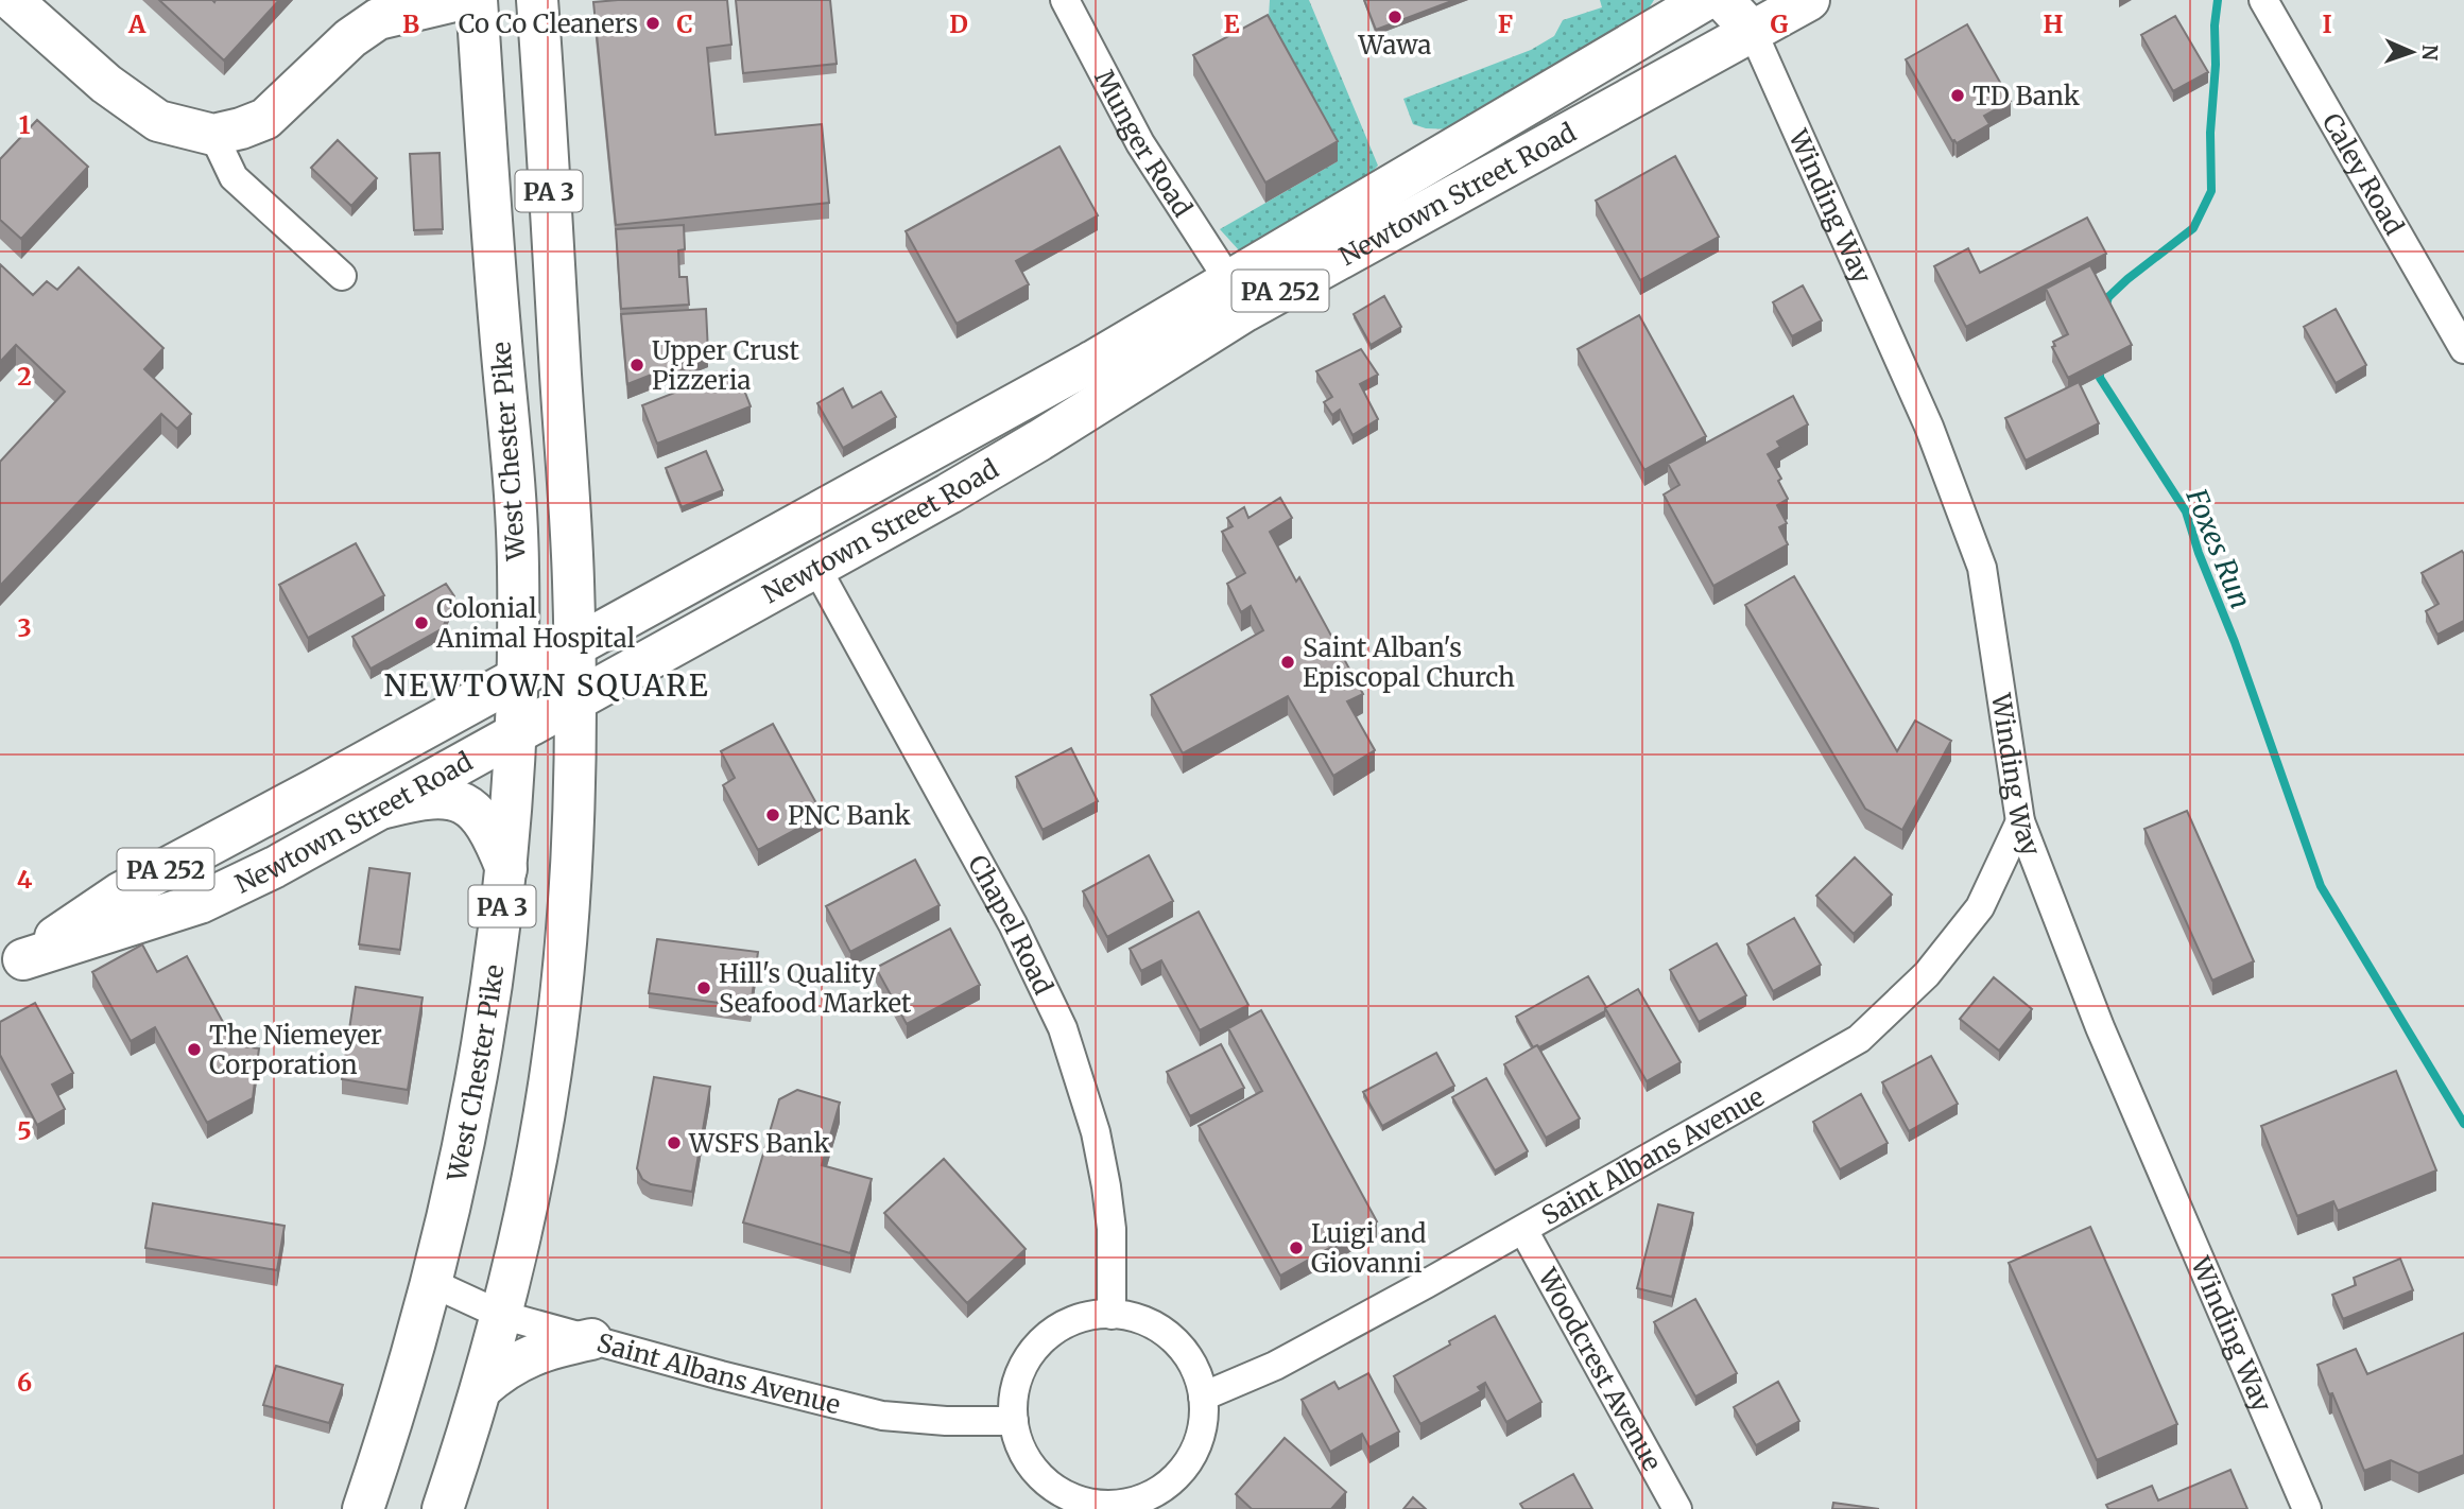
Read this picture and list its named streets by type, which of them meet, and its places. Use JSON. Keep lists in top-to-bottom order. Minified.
{"streets":{"main road":["PA 3","Newtown Street Road","Winding Way","PA 252","West Chester Pike"],"street":["Munger Road","Caley Road","Chapel Road","Saint Albans Avenue","Woodcrest Avenue"]},"crossings":[["Munger Road","Newtown Street Road"],["PA 3","Newtown Street Road"],["PA 3","Saint Albans Avenue"],["Newtown Street Road","Winding Way"],["Newtown Street Road","West Chester Pike"],["Newtown Street Road","Chapel Road"],["Winding Way","Saint Albans Avenue"],["West Chester Pike","Saint Albans Avenue"],["Chapel Road","Saint Albans Avenue"],["Saint Albans Avenue","Woodcrest Avenue"]],"districts":["NEWTOWN SQUARE"],"water":["Foxes Run"],"places":["Wawa","Co Co Cleaners","TD Bank","Upper Crust Pizzeria","Colonial Animal Hospital","Saint Alban's Episcopal Church","PNC Bank","Hill's Quality Seafood Market","The Niemeyer Corporation","WSFS Bank","Luigi and Giovanni"],"north":"right","grid":{"columns":["A","B","C","D","E","F","G","H","I"],"rows":["1","2","3","4","5","6"]}}
